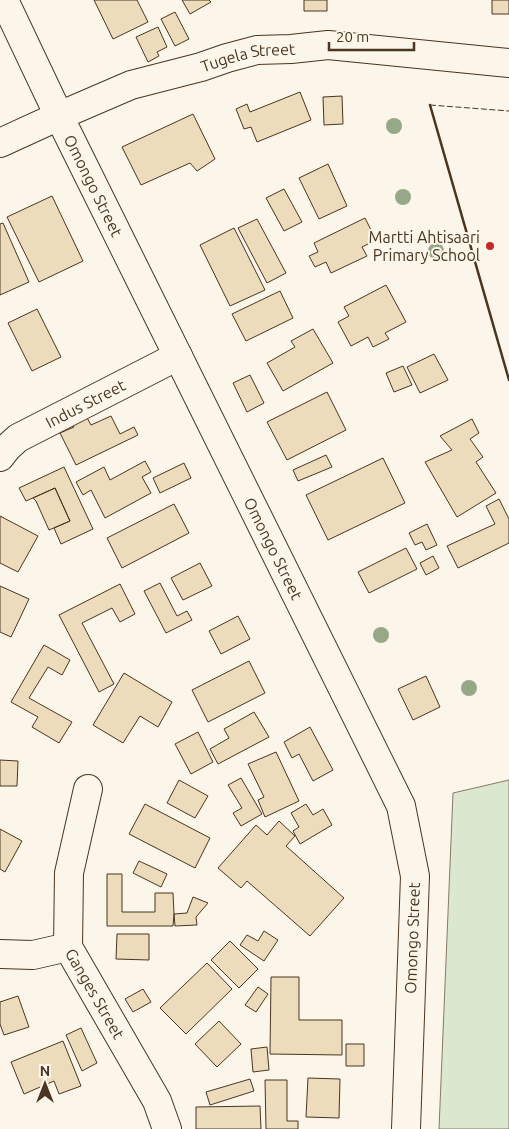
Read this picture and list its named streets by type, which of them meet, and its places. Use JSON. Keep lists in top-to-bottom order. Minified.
{"streets":{"street":["Tugela Street","Omongo Street","Indus Street","Ganges Street"]},"crossings":[["Tugela Street","Omongo Street"],["Omongo Street","Indus Street"]],"places":["Martti Ahtisaari Primary School"],"scale_bar":"20 m","north":"top"}
